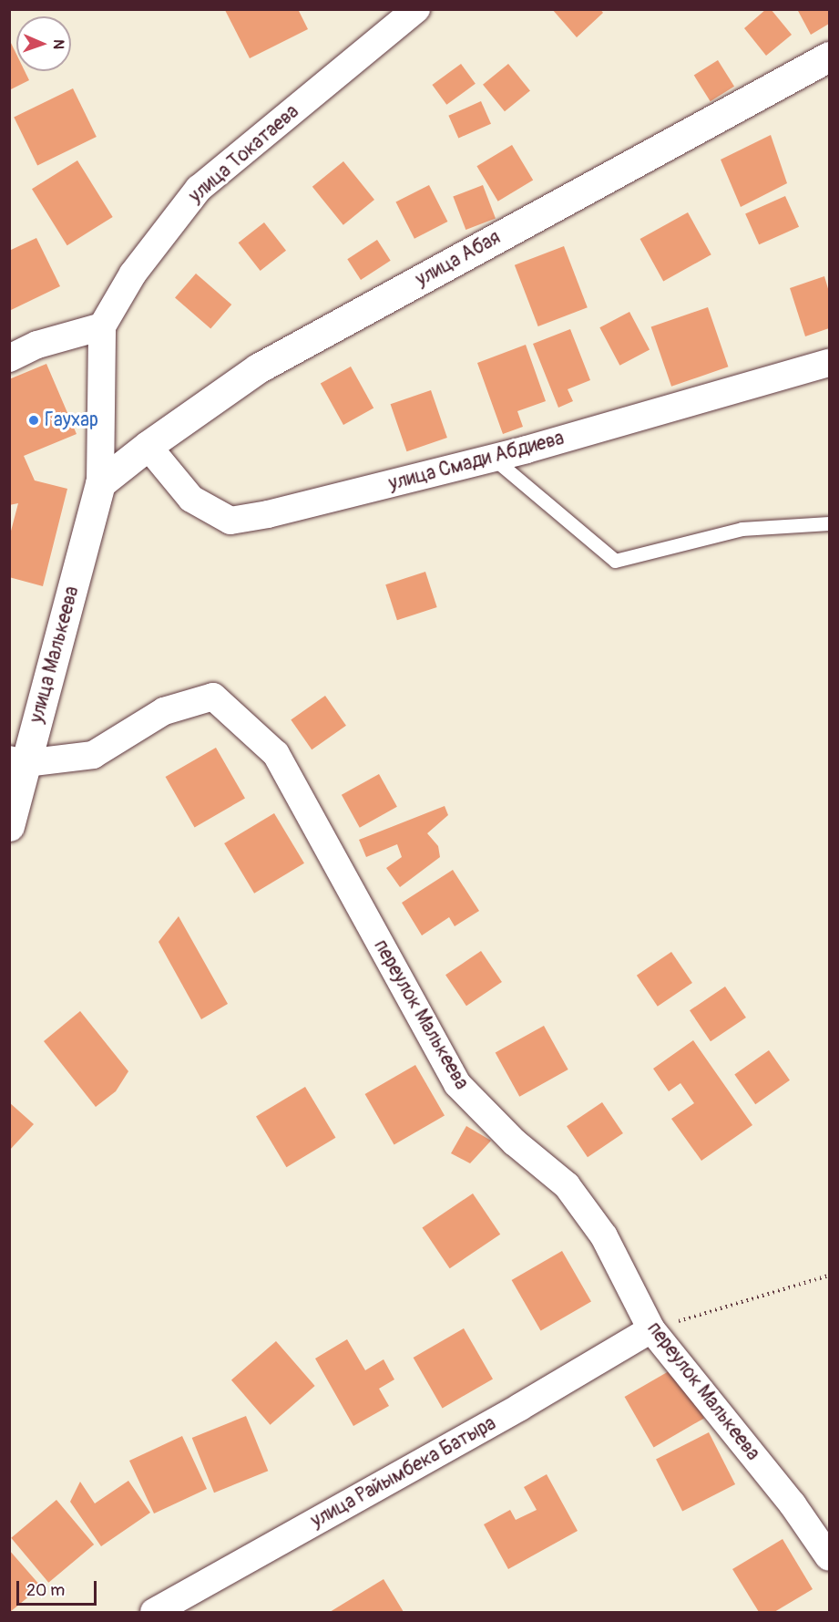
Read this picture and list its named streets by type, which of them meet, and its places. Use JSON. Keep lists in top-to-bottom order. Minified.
{"streets":{"street":["улица Токатаева","улица Абая","улица Смади Абдиева","улица Малькеева","переулок Малькеева","улица Райымбека Батыра"]},"crossings":[["улица Токатаева","улица Абая"],["улица Токатаева","улица Малькеева"],["улица Абая","улица Смади Абдиева"],["улица Абая","улица Малькеева"],["улица Малькеева","переулок Малькеева"],["переулок Малькеева","улица Райымбека Батыра"]],"places":["Гаухар"],"scale_bar":"20 m","north":"right"}
